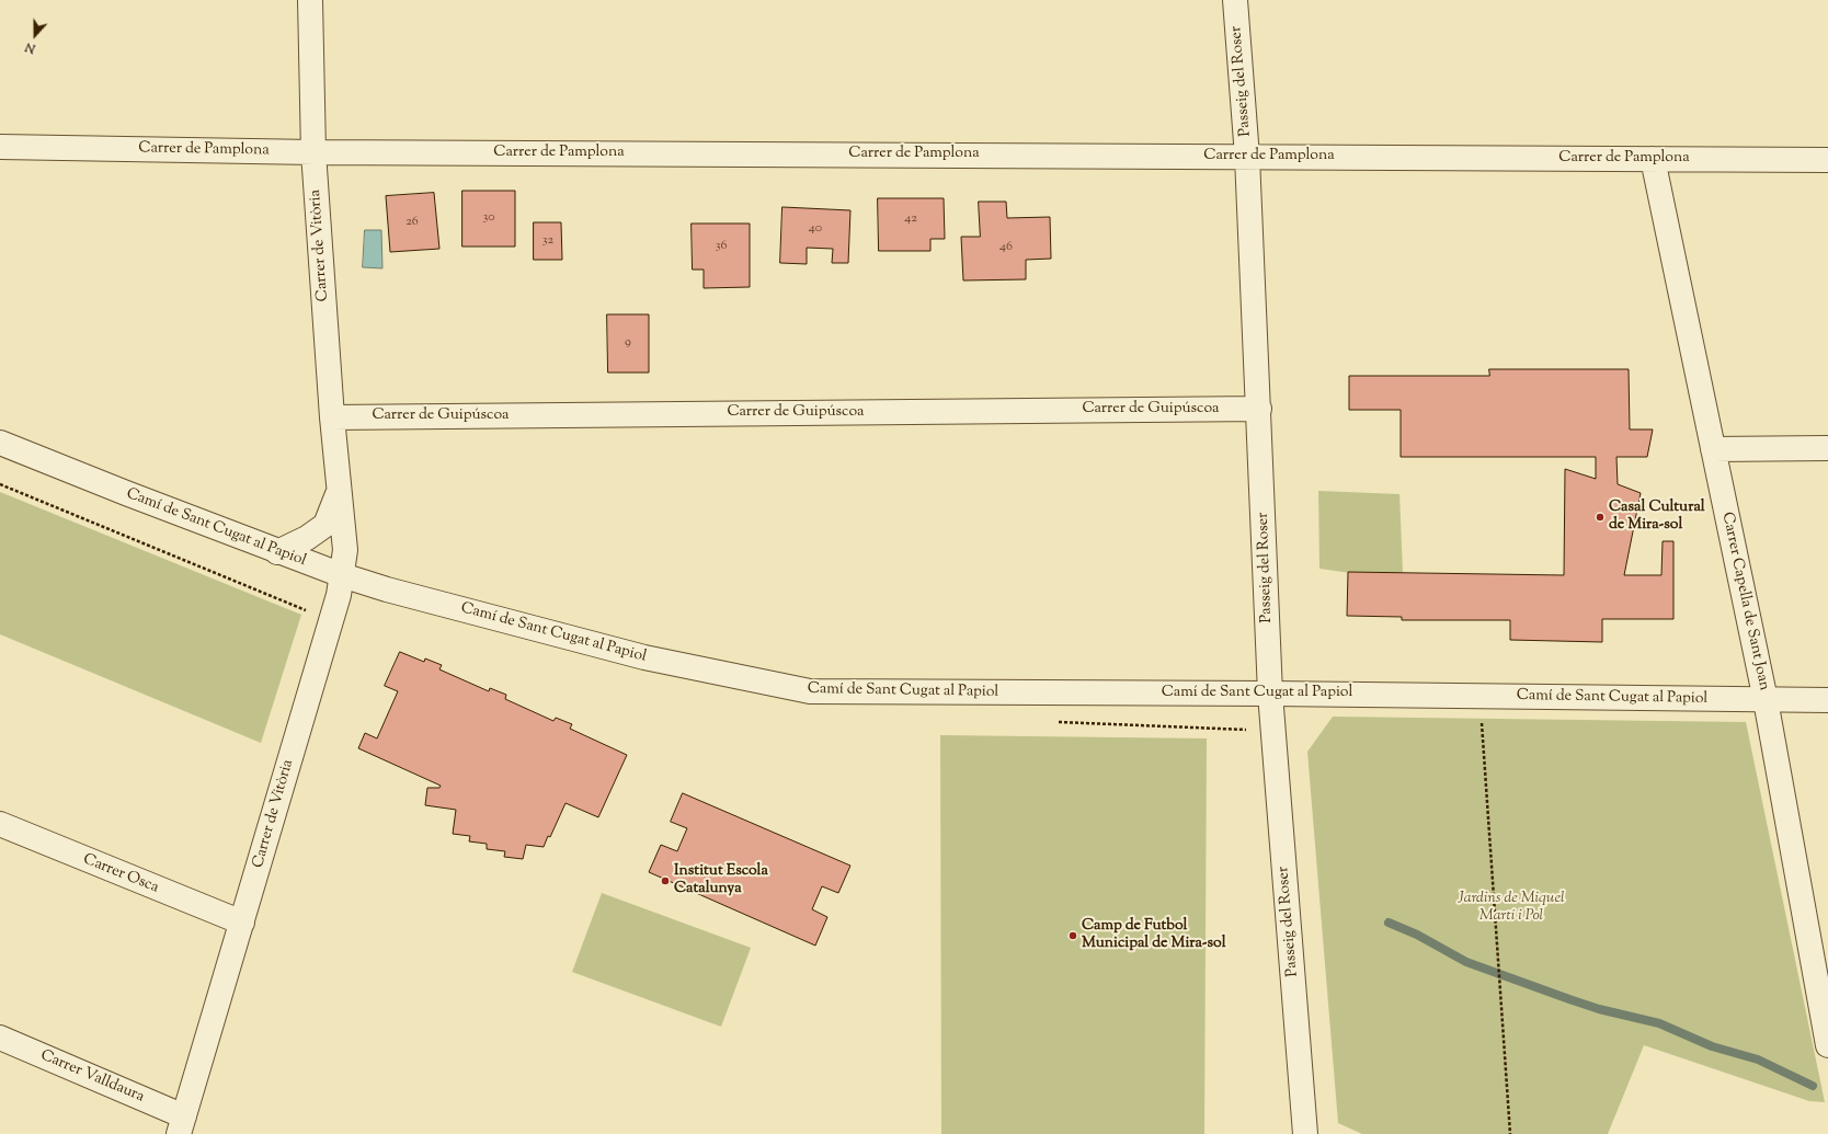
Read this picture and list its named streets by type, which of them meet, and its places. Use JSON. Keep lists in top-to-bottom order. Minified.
{"streets":{"street":["Passeig del Roser","Carrer de Pamplona","Carrer de Vitòria","Carrer de Guipúscoa","Camí de Sant Cugat al Papiol","Carrer Capella de Sant Joan","Carrer Osca","Carrer Valldaura"]},"crossings":[["Passeig del Roser","Carrer de Pamplona"],["Passeig del Roser","Carrer de Guipúscoa"],["Passeig del Roser","Camí de Sant Cugat al Papiol"],["Carrer de Pamplona","Carrer de Vitòria"],["Carrer de Pamplona","Carrer Capella de Sant Joan"],["Carrer de Vitòria","Carrer de Guipúscoa"],["Carrer de Vitòria","Camí de Sant Cugat al Papiol"],["Carrer de Vitòria","Carrer Osca"],["Carrer de Vitòria","Carrer Valldaura"],["Camí de Sant Cugat al Papiol","Carrer Capella de Sant Joan"]],"parks":["Jardins de Miquel Martí i Pol"],"places":["Casal Cultural de Mira-sol","Institut Escola Catalunya","Camp de Futbol Municipal de Mira-sol"],"house_numbers":["30","42","26","40","32","36","46","9"],"north":"bottom"}
